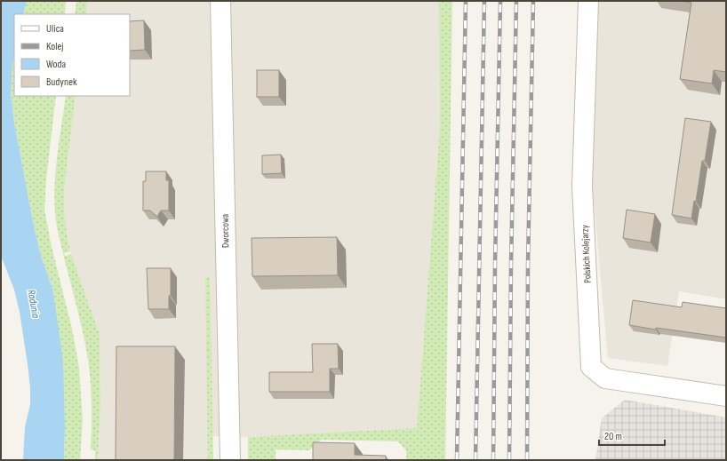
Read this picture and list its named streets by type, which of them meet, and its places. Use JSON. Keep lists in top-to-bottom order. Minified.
{"streets":{"street":["Dworcowa","Polskich Kolejarzy"]},"water":["Radunia"],"legend":["Ulica","Kolej","Woda","Budynek"],"scale_bar":"20 m"}
